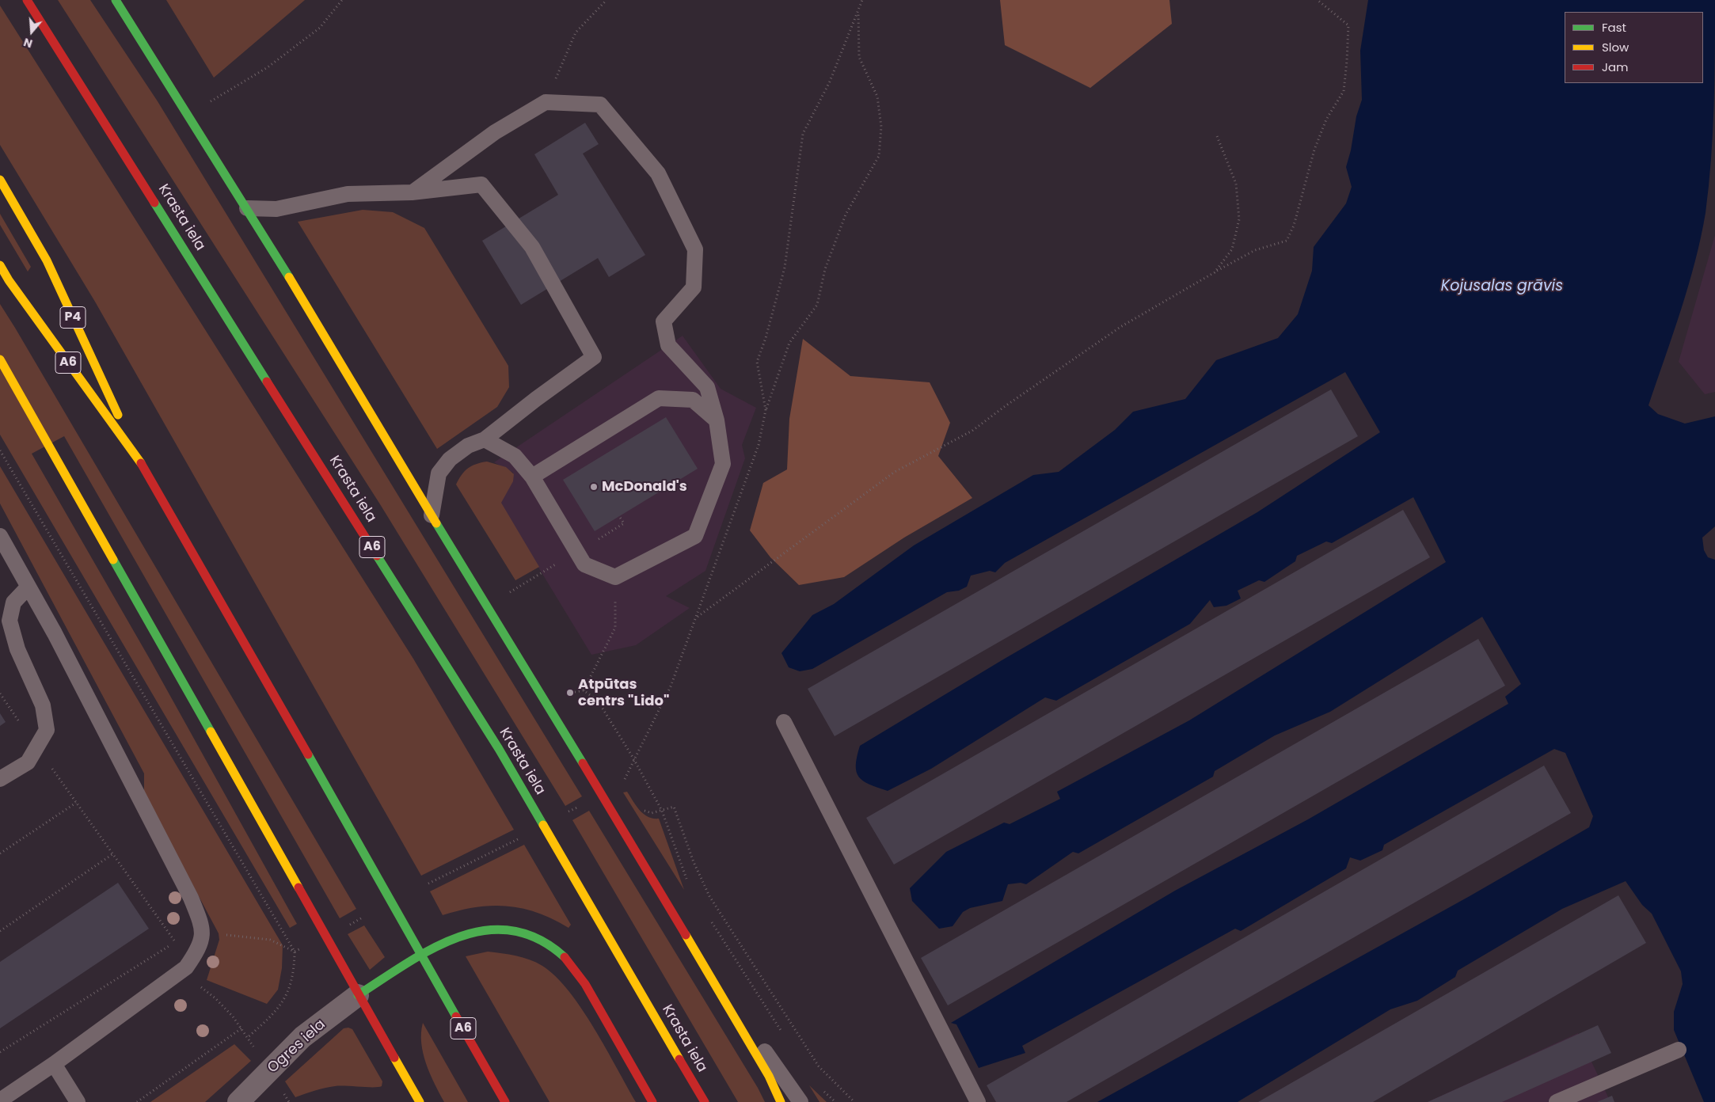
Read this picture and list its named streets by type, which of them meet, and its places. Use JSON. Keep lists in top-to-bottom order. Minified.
{"streets":{"highway":["Krasta iela","P4","A6"],"street":["Ogres iela"]},"crossings":[["P4","A6"]],"water":["Kojusalas grāvis"],"places":["McDonald's","Atpūtas centrs \"Lido\""],"legend":["Fast","Slow","Jam"],"north":"bottom"}
